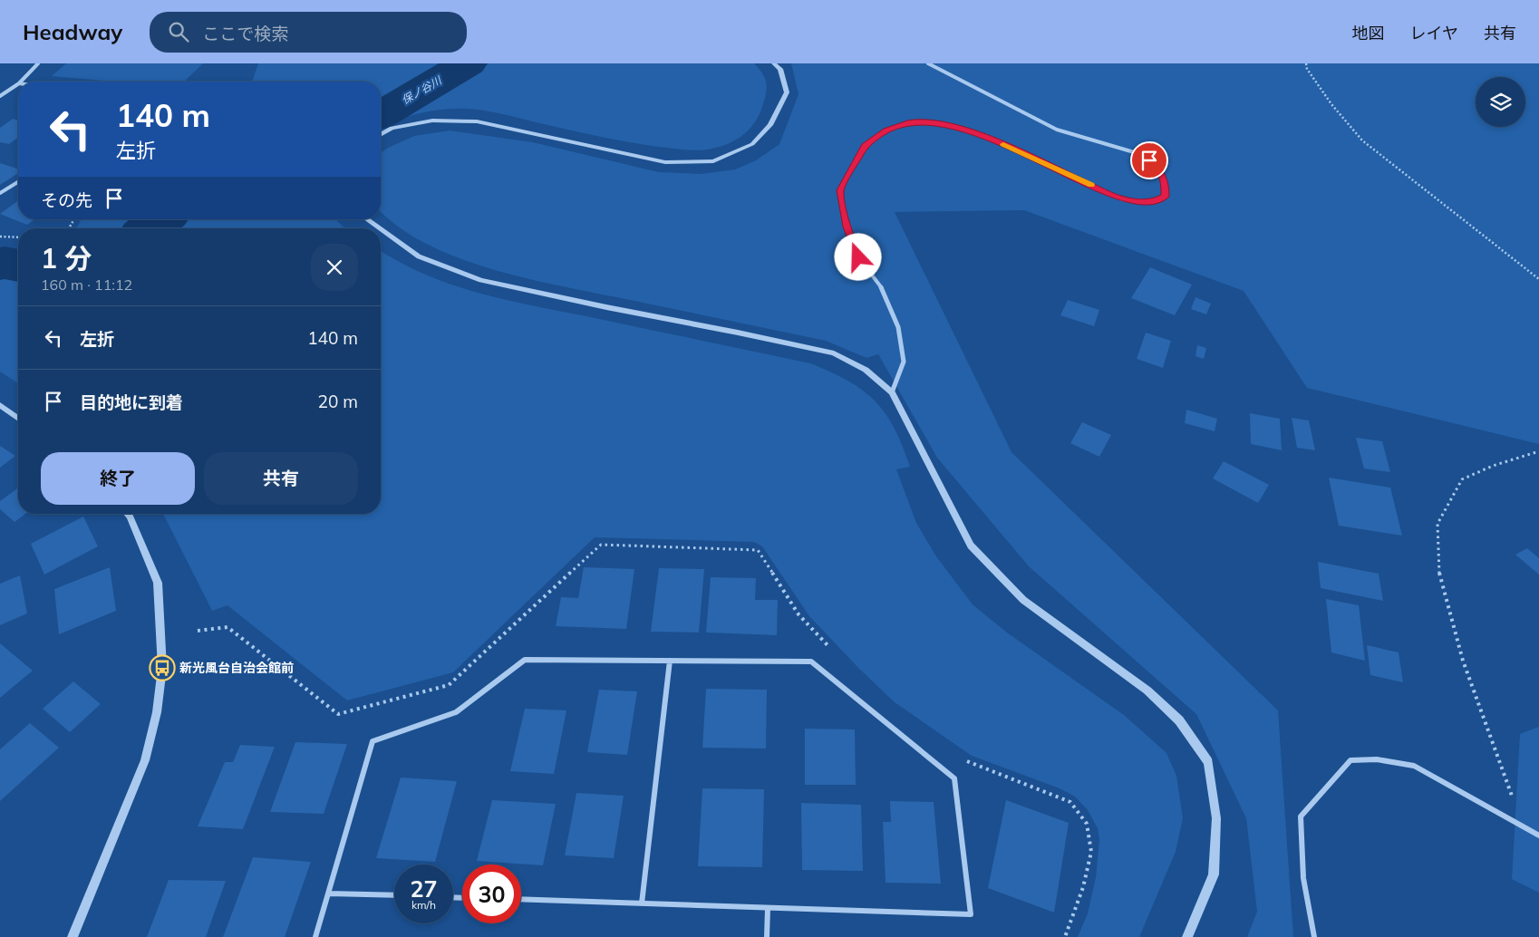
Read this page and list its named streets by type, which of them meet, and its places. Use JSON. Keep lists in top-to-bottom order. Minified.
{"water":["保ノ谷川"],"places":{"bus stop":["新光風台自治会館前"]},"page":{"header":"Headway","search":"ここで検索","nav":["地図","レイヤ","共有"],"turn":["140 m","左折"],"then":"その先","heading":["1 分","160 m · 11:12"],"list":[{"name":"左折","value":"140 m"},{"name":"目的地に到着","value":"20 m"}],"buttons":["終了","共有"],"speed":"27 km/h","limit":"30"}}
